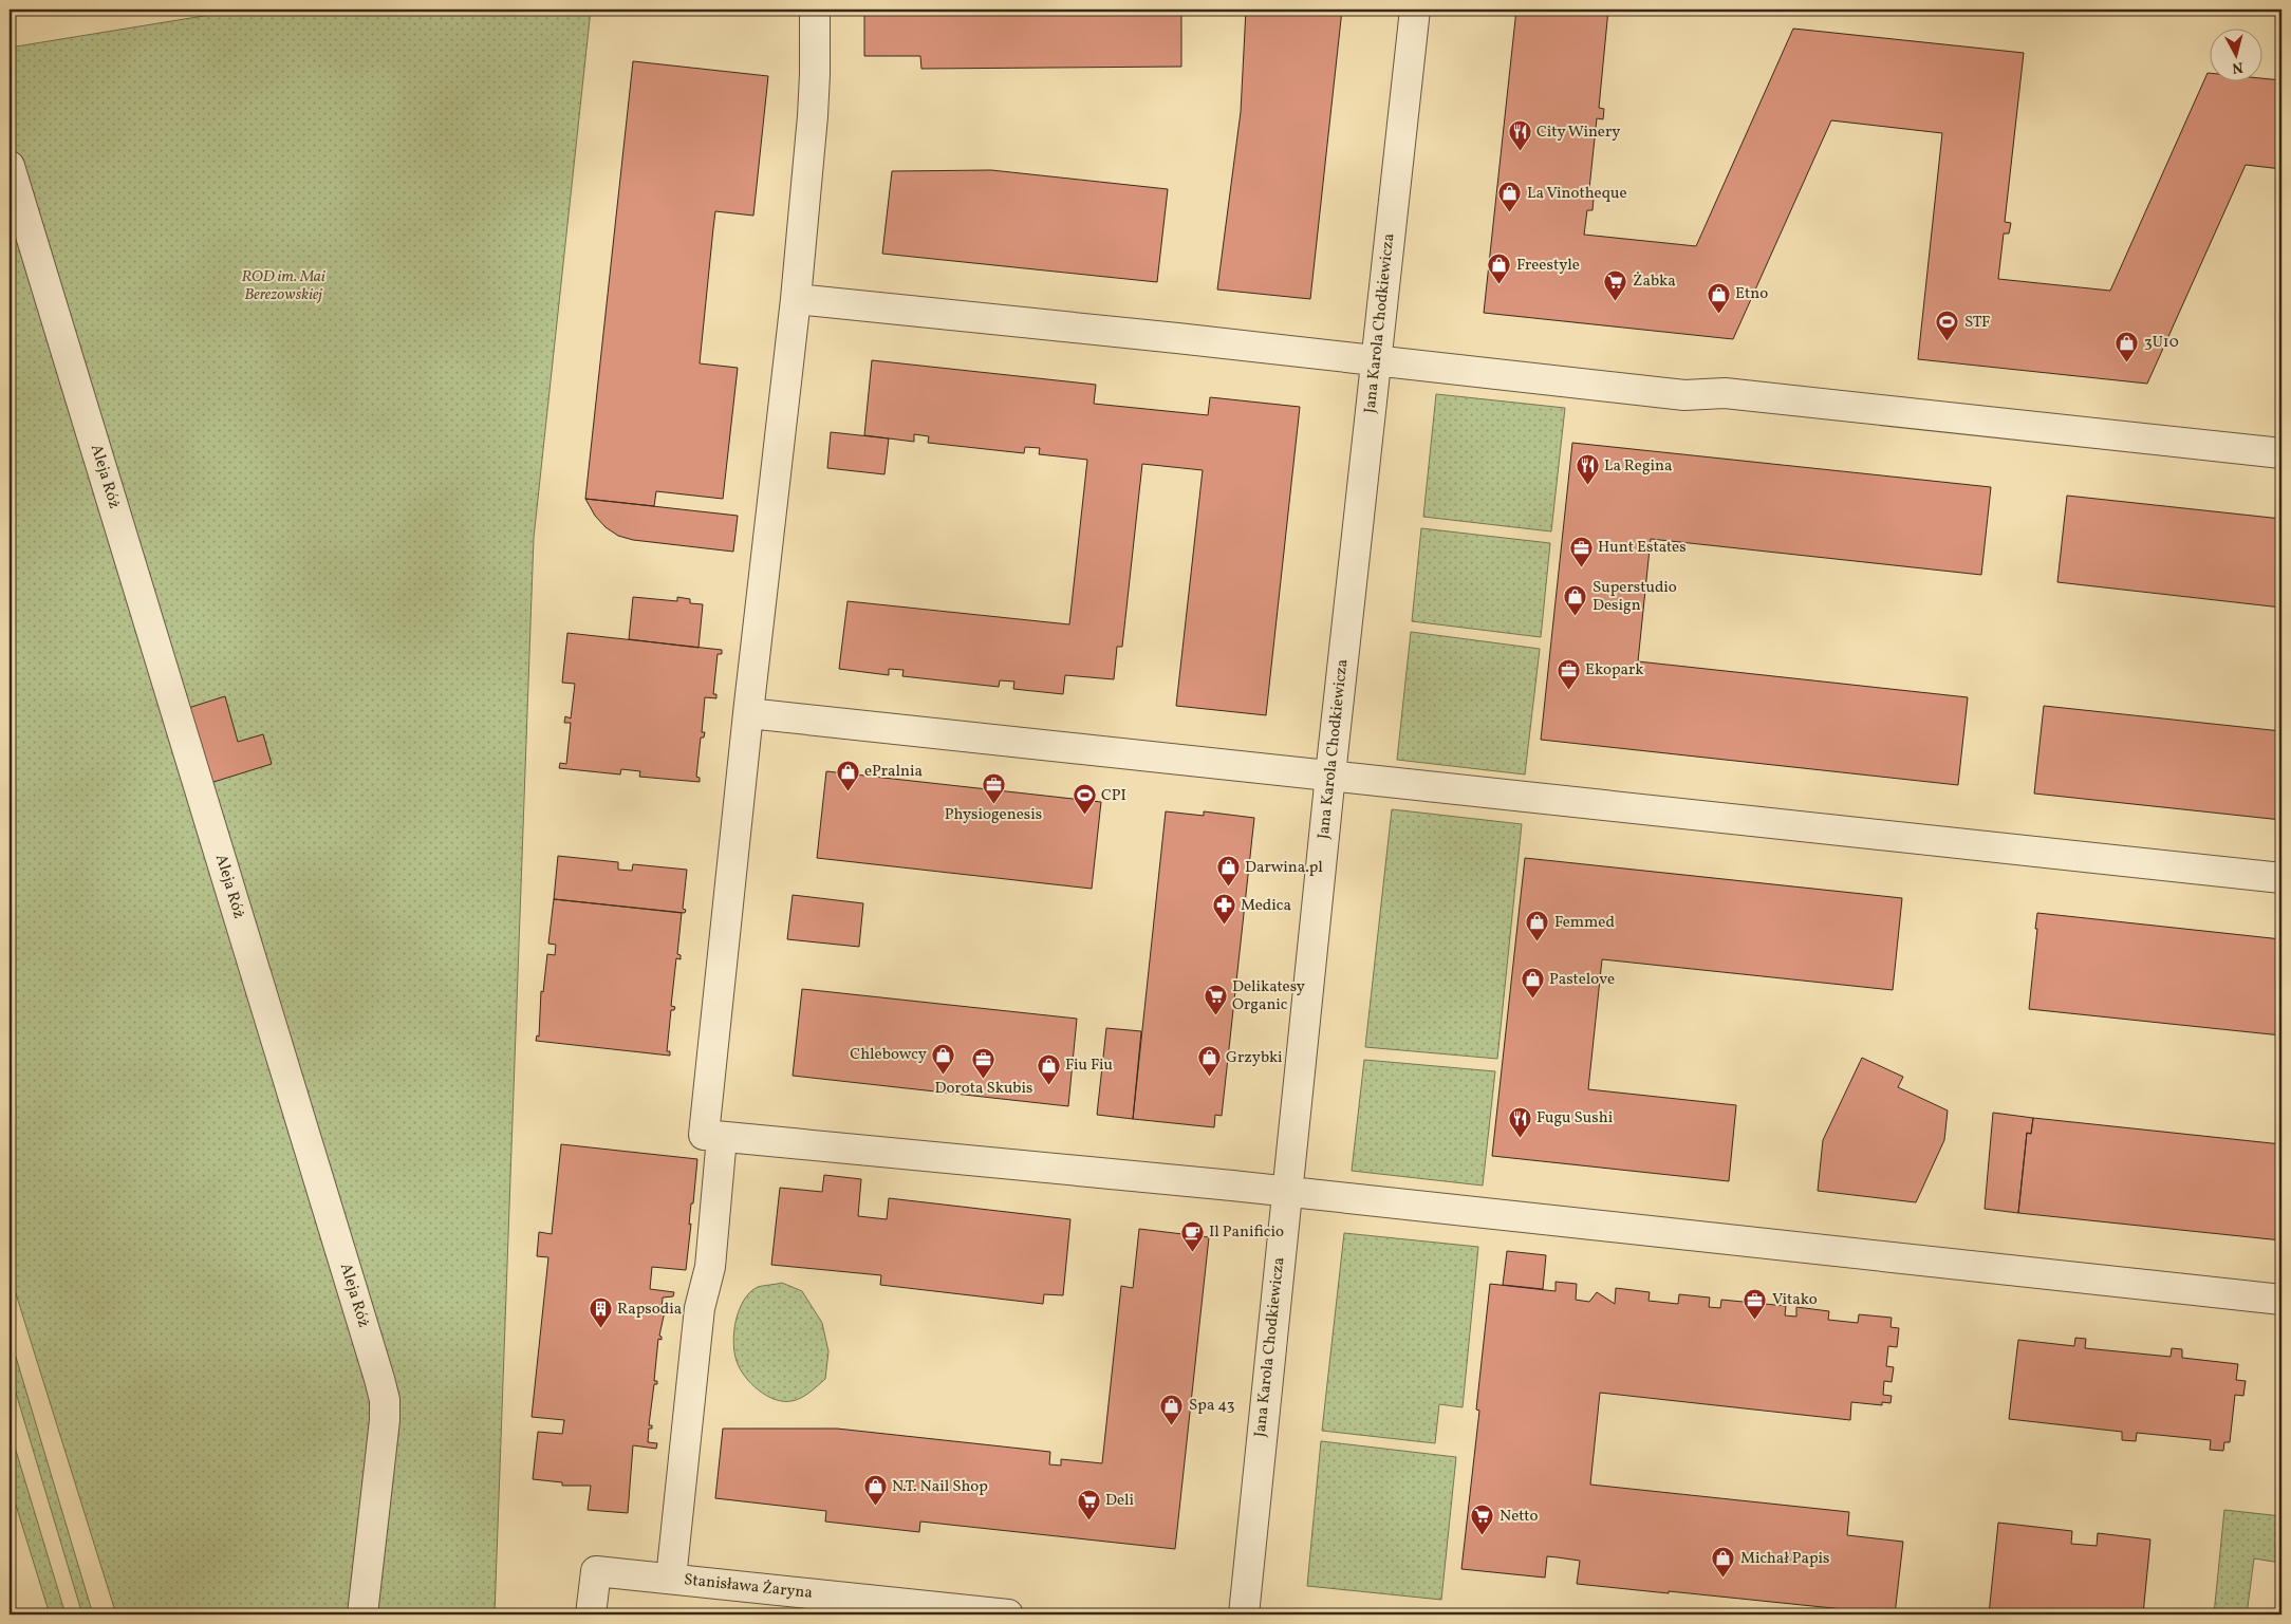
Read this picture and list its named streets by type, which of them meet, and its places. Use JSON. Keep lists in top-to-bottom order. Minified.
{"streets":{"street":["Jana Karola Chodkiewicza","Aleja Róż","Stanisława Żaryna"]},"parks":["ROD im. Mai Berezowskiej"],"places":{"restaurant":["City Winery","La Regina","Fugu Sushi"],"shop":["La Vinotheque","Freestyle","Etno","3U10","Superstudio Design","ePralnia","Darwina.pl","Femmed","Pastelove","Chlebowcy","Grzybki","Fiu Fiu","Spa 43","N.T. Nail Shop","Michał Papis"],"supermarket":["Żabka","Delikatesy Organic","Deli","Netto"],"sports":["STF","CPI"],"office":["Hunt Estates","Ekopark","Physiogenesis","Dorota Skubis","Vitako"],"pharmacy":["Medica"],"cafe":["Il Panificio"],"building":["Rapsodia"]},"north":"bottom"}
